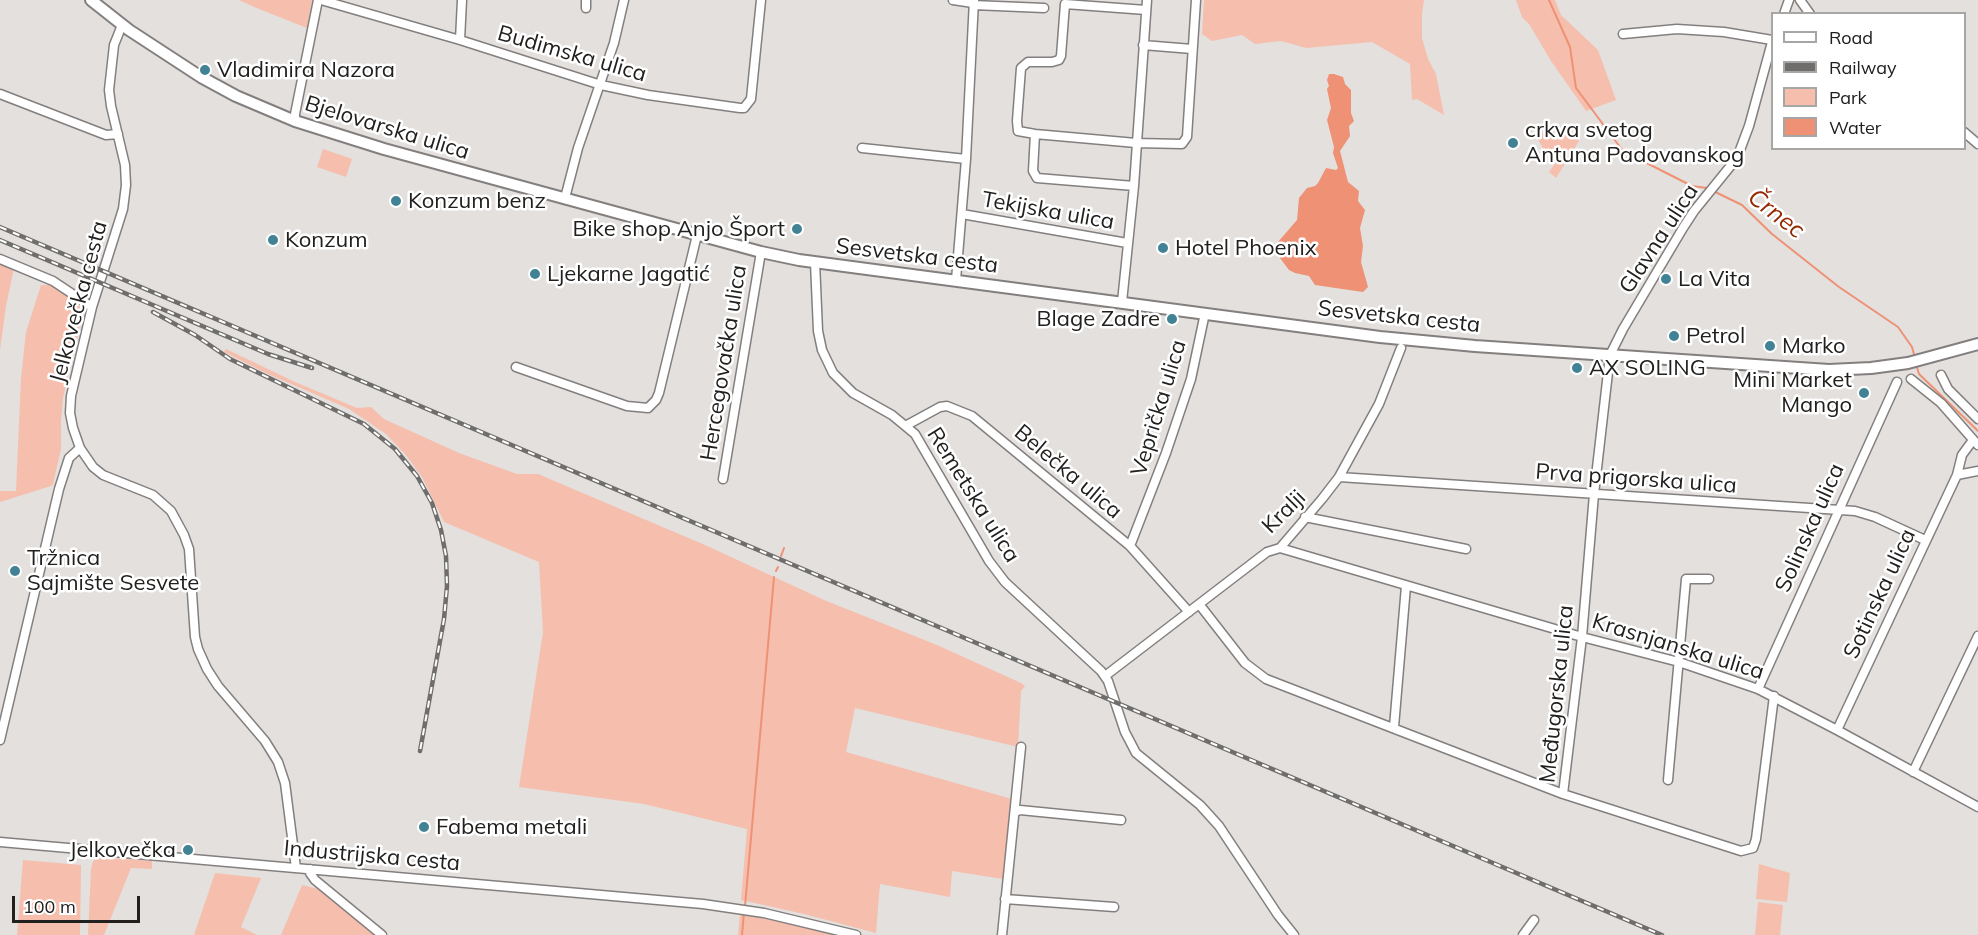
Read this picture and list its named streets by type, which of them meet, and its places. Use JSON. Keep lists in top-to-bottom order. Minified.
{"streets":{"main road":["Bjelovarska ulica","Sesvetska cesta"],"street":["Budimska ulica","Tekijska ulica","Glavna ulica","Jelkovečka cesta","Hercegovačka ulica","Veprička ulica","Belečka ulica","Prva prigorska ulica","Remetska ulica","Kralji","Solinska ulica","Sotinska ulica","Krasnjanska ulica","Međugorska ulica","Industrijska cesta"]},"crossings":[["Bjelovarska ulica","Sesvetska cesta"],["Bjelovarska ulica","Jelkovečka cesta"],["Bjelovarska ulica","Hercegovačka ulica"],["Bjelovarska ulica","Remetska ulica"],["Tekijska ulica","Sesvetska cesta"],["Glavna ulica","Sesvetska cesta"],["Glavna ulica","Međugorska ulica"],["Sesvetska cesta","Veprička ulica"],["Sesvetska cesta","Remetska ulica"],["Sesvetska cesta","Međugorska ulica"],["Jelkovečka cesta","Industrijska cesta"],["Veprička ulica","Belečka ulica"],["Belečka ulica","Remetska ulica"],["Belečka ulica","Kralji"],["Prva prigorska ulica","Kralji"],["Prva prigorska ulica","Solinska ulica"],["Prva prigorska ulica","Sotinska ulica"],["Prva prigorska ulica","Međugorska ulica"],["Remetska ulica","Kralji"],["Kralji","Krasnjanska ulica"],["Solinska ulica","Krasnjanska ulica"],["Sotinska ulica","Krasnjanska ulica"],["Krasnjanska ulica","Međugorska ulica"]],"water":["Črnec"],"places":["Vladimira Nazora","crkva svetog Antuna Padovanskog","Konzum benz","Bike shop Anjo Šport","Konzum","Hotel Phoenix","Ljekarne Jagatić","La Vita","Blage Zadre","Petrol","Marko","AX SOLING","Mini Market Mango","Tržnica Sajmište Sesvete","Fabema metali","Jelkovečka"],"legend":["Road","Railway","Park","Water"],"scale_bar":"100 m"}
